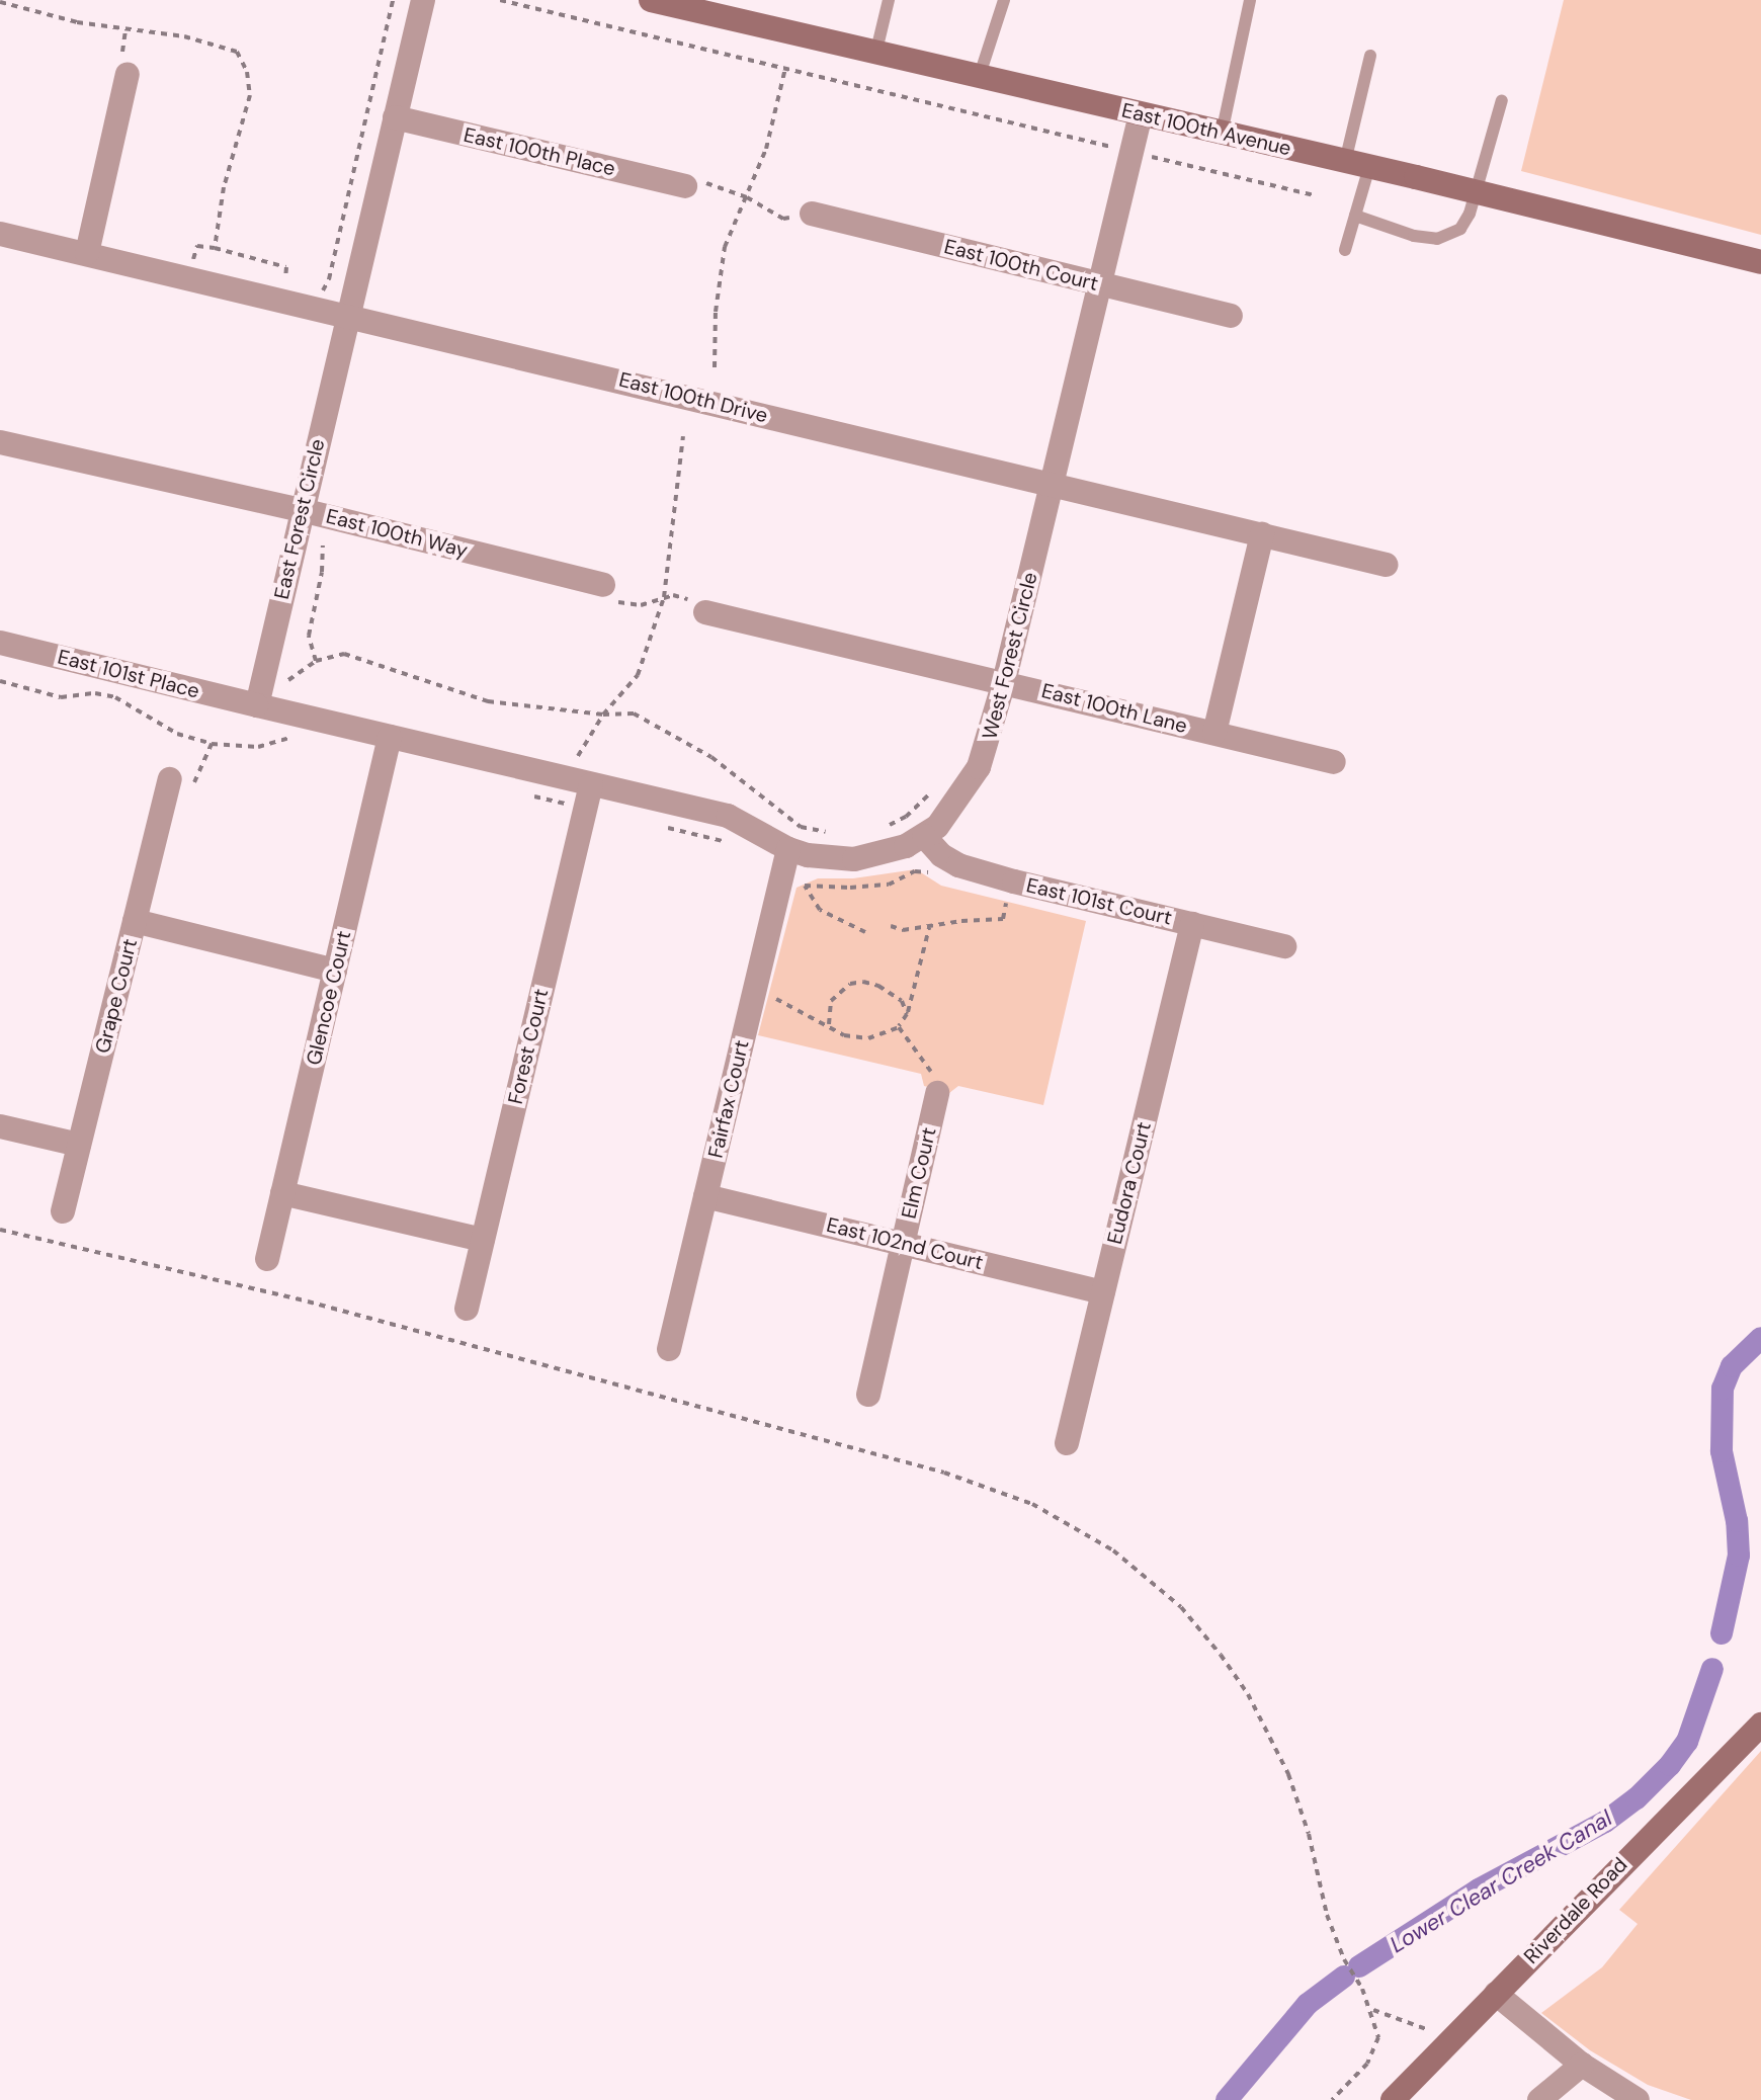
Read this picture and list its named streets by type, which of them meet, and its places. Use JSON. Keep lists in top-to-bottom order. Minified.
{"streets":{"street":["East 100th Avenue","East 100th Place","East 100th Court","East 100th Drive","East Forest Circle","East 100th Way","West Forest Circle","East 101st Place","East 100th Lane","East 101st Court","Grape Court","Glencoe Court","Forest Court","Fairfax Court","Elm Court","Eudora Court","East 102nd Court","Riverdale Road"]},"crossings":[["East 100th Avenue","West Forest Circle"],["East 100th Place","East Forest Circle"],["East 100th Court","West Forest Circle"],["East 100th Drive","East Forest Circle"],["East 100th Drive","West Forest Circle"],["East Forest Circle","East 100th Way"],["East Forest Circle","East 101st Place"],["West Forest Circle","East 100th Lane"],["West Forest Circle","East 101st Court"],["West Forest Circle","Forest Court"],["West Forest Circle","Fairfax Court"],["East 101st Court","Eudora Court"],["Fairfax Court","East 102nd Court"],["Elm Court","East 102nd Court"],["Eudora Court","East 102nd Court"]],"water":["Lower Clear Creek Canal"]}
